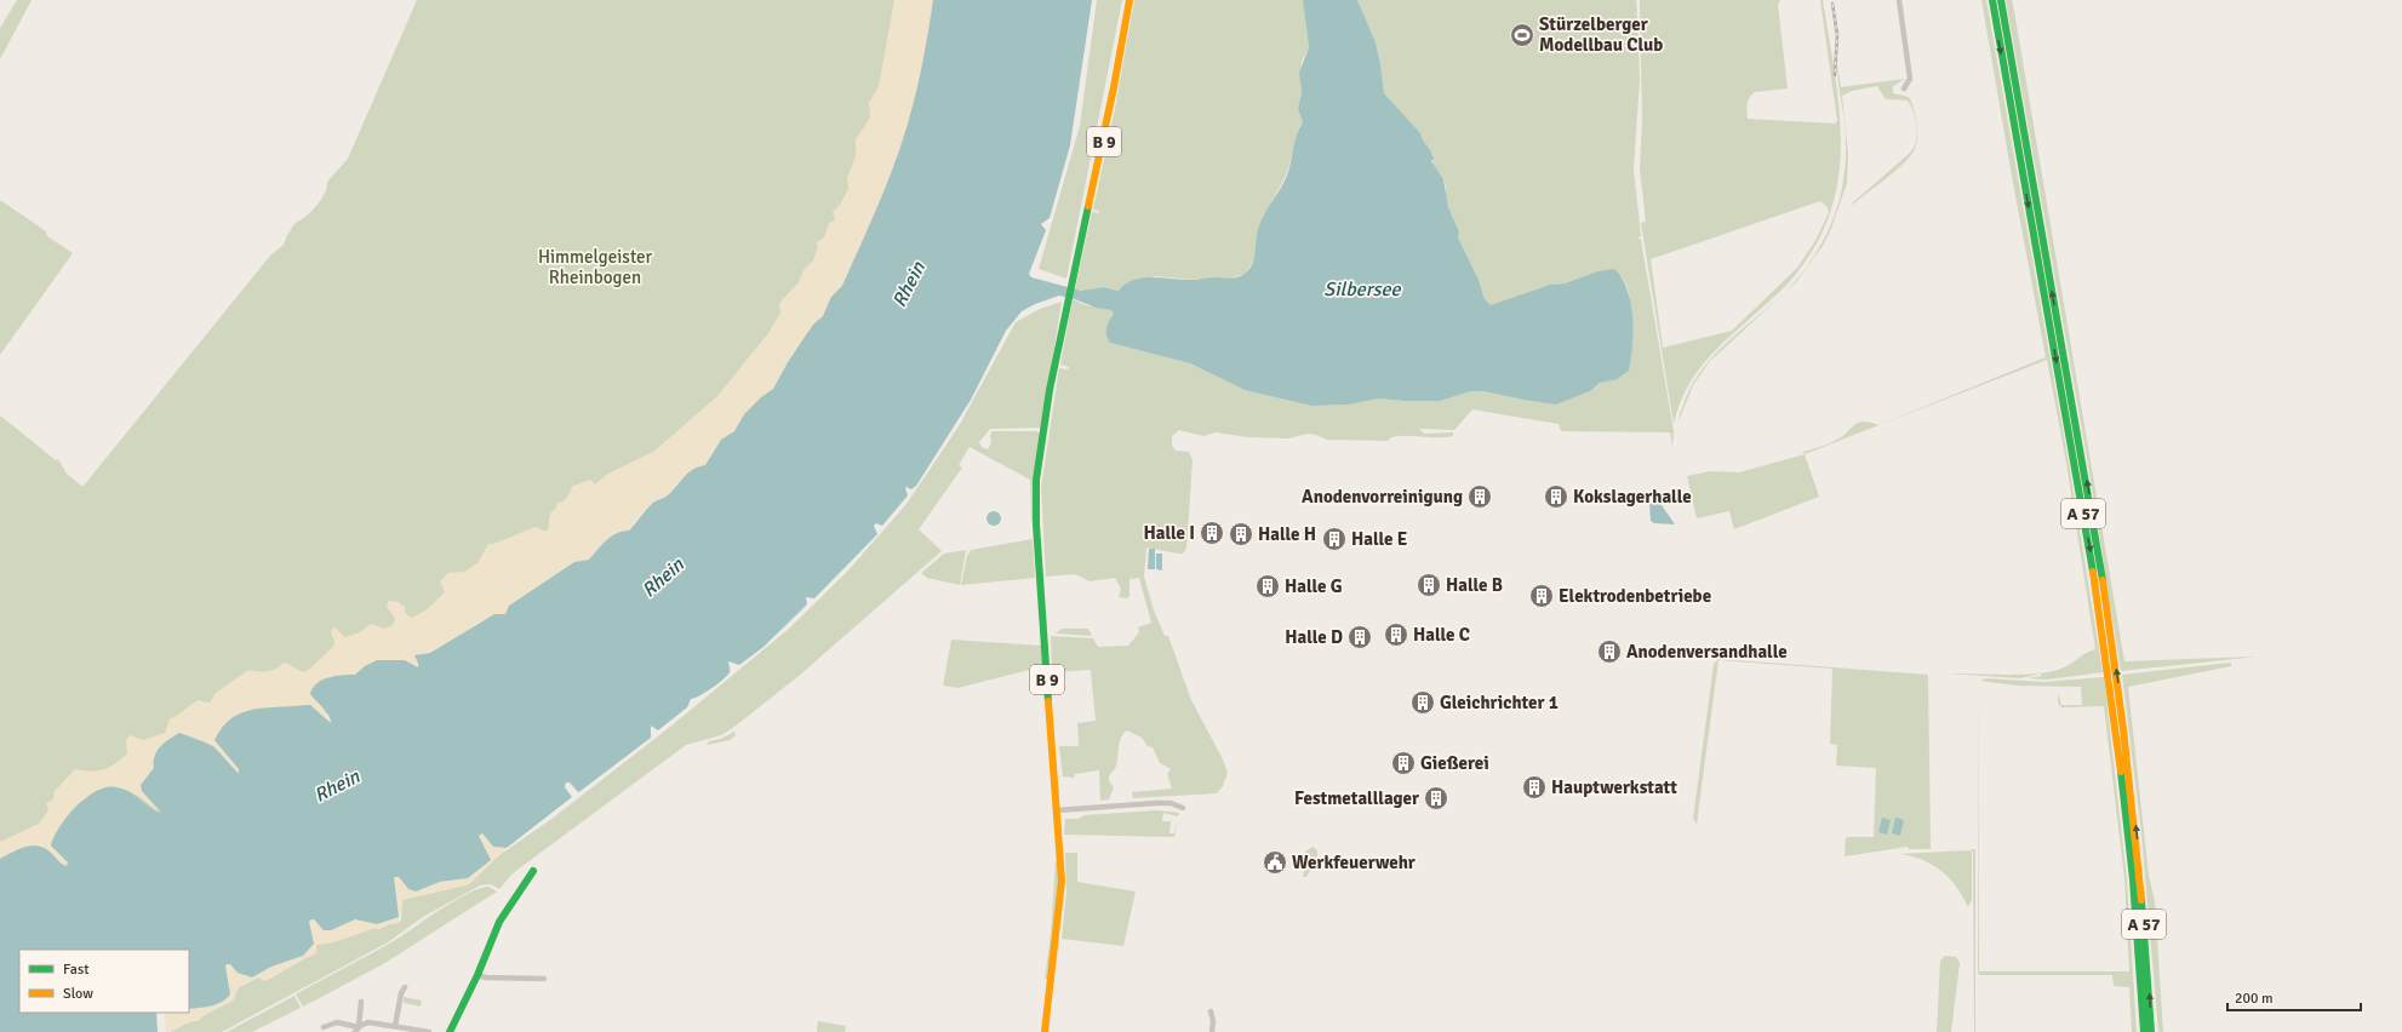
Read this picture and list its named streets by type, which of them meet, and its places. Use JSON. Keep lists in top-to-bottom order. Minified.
{"streets":{"main road":["B 9","A 57"]},"water":["Rhein","Silbersee"],"parks":["Himmelgeister Rheinbogen"],"places":{"sports":["Stürzelberger Modellbau Club"],"building":["Anodenvorreinigung","Kokslagerhalle","Halle I","Halle H","Halle E","Halle B","Halle G","Elektrodenbetriebe","Halle C","Halle D","Anodenversandhalle","Gleichrichter 1","Gießerei","Hauptwerkstatt","Festmetalllager"],"public building":["Werkfeuerwehr"]},"legend":["Fast","Slow"],"scale_bar":"200 m"}
